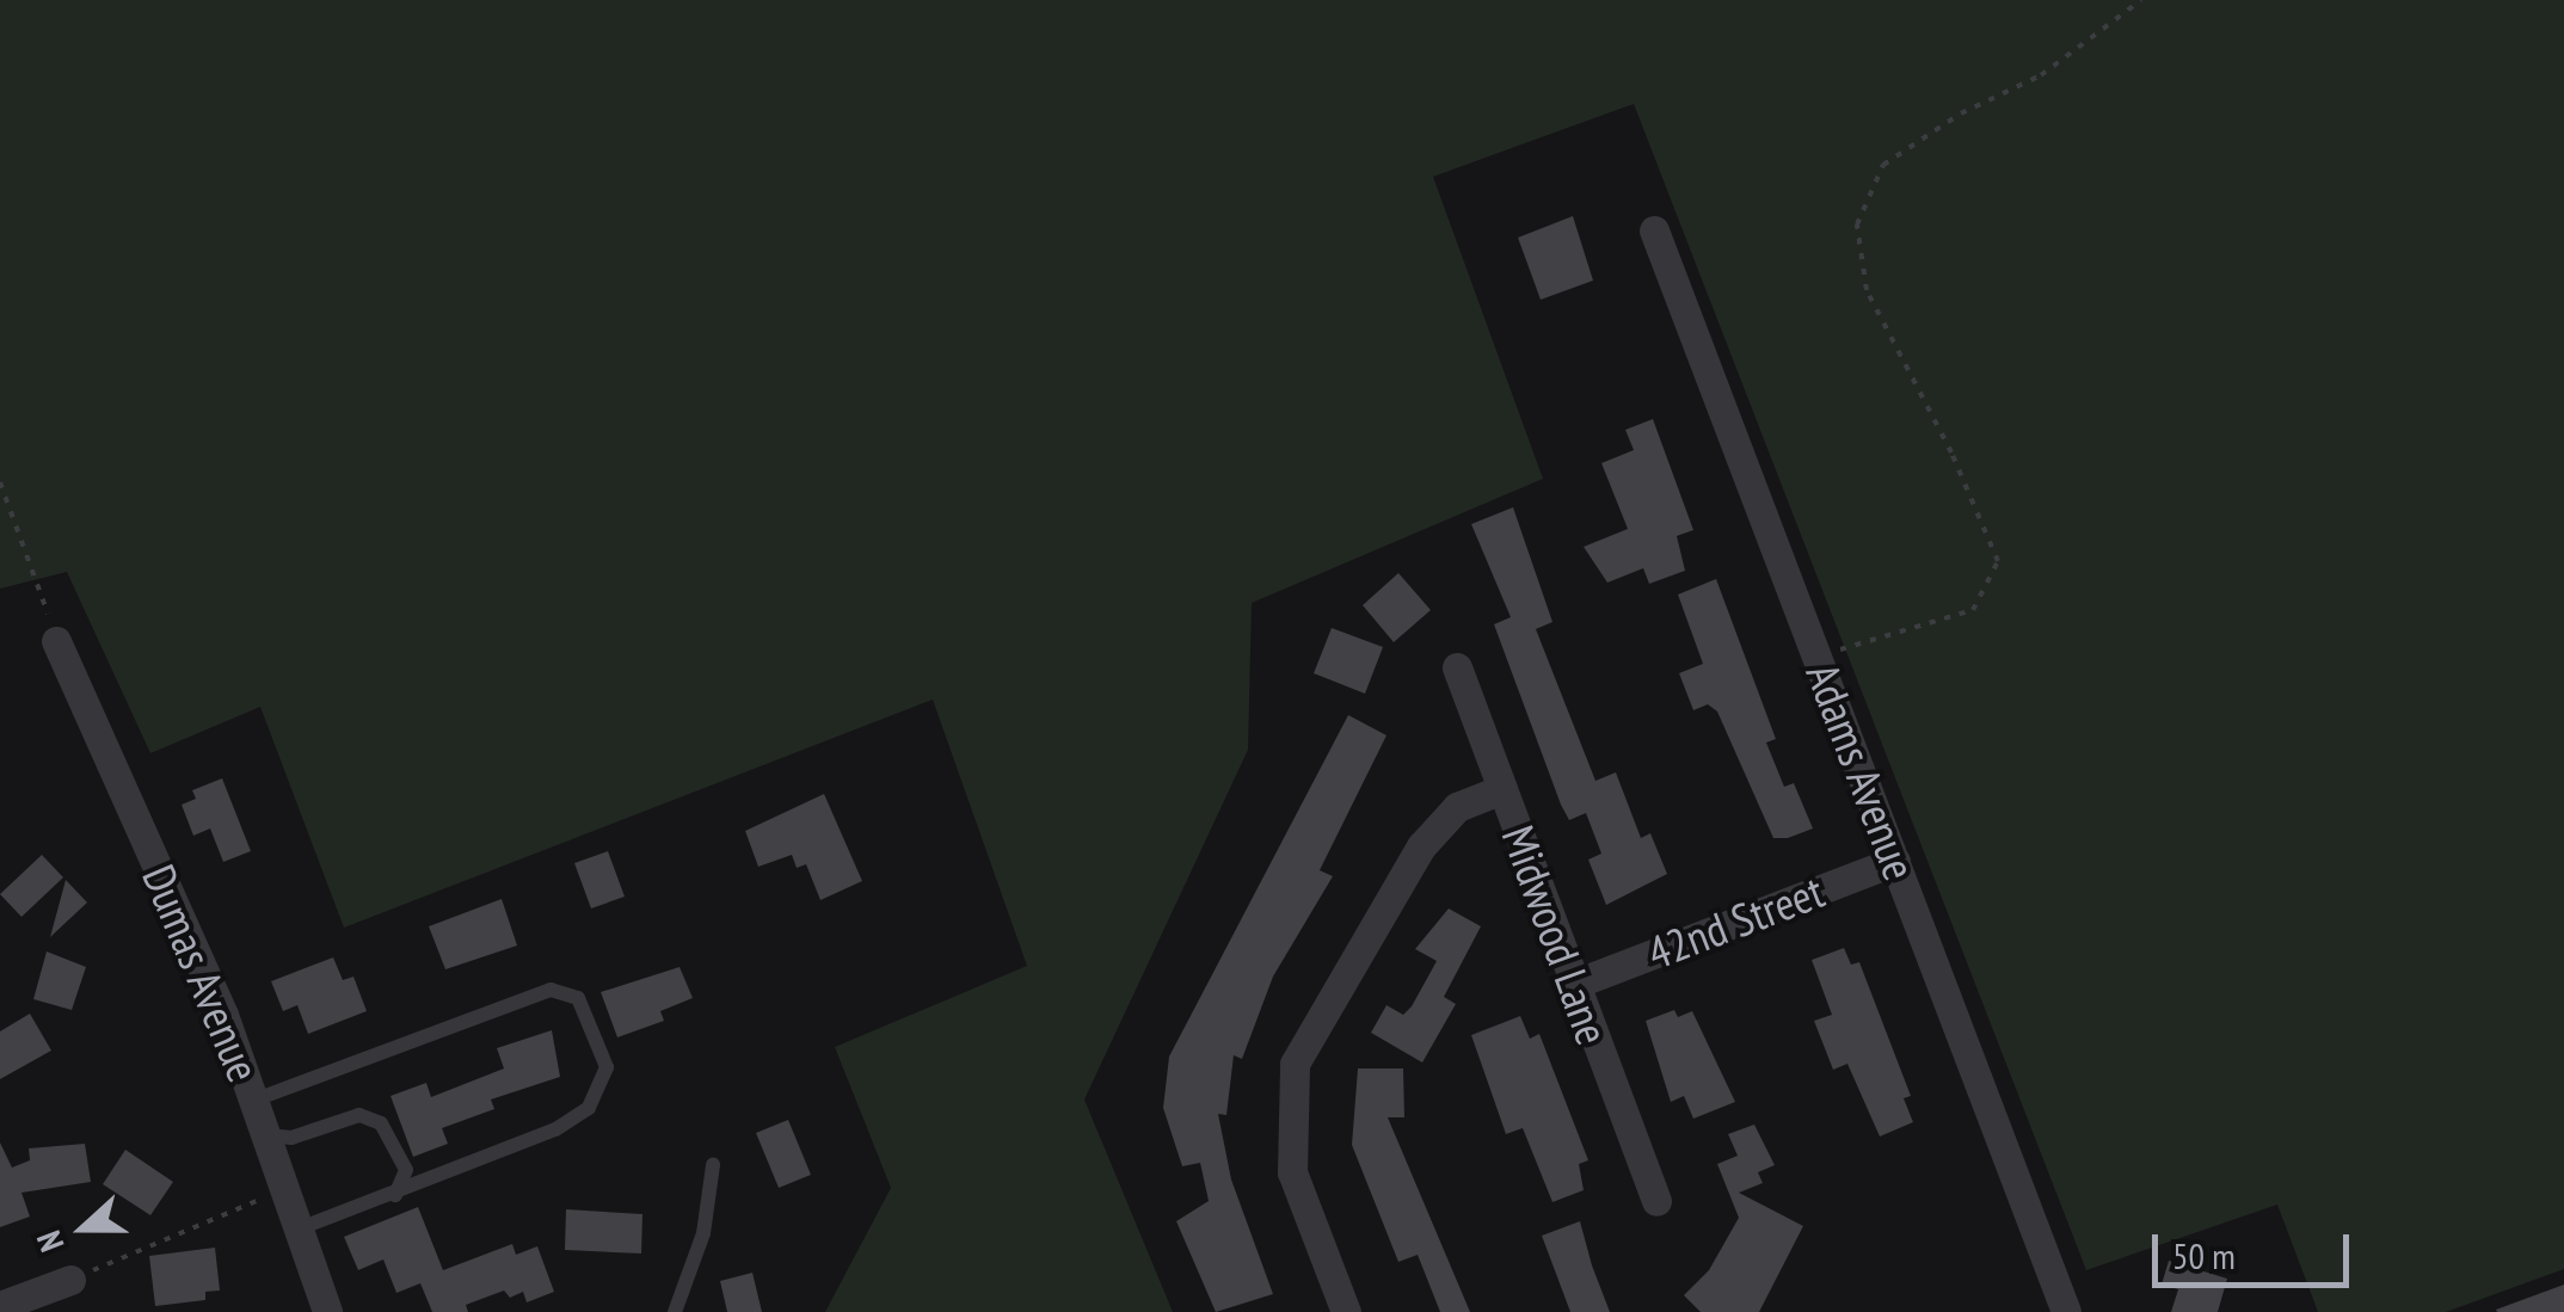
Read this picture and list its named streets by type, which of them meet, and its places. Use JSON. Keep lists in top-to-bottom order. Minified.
{"streets":{"street":["Adams Avenue","42nd Street","Midwood Lane","Dumas Avenue"]},"crossings":[["Adams Avenue","42nd Street"],["42nd Street","Midwood Lane"]],"scale_bar":"50 m","north":"left"}
